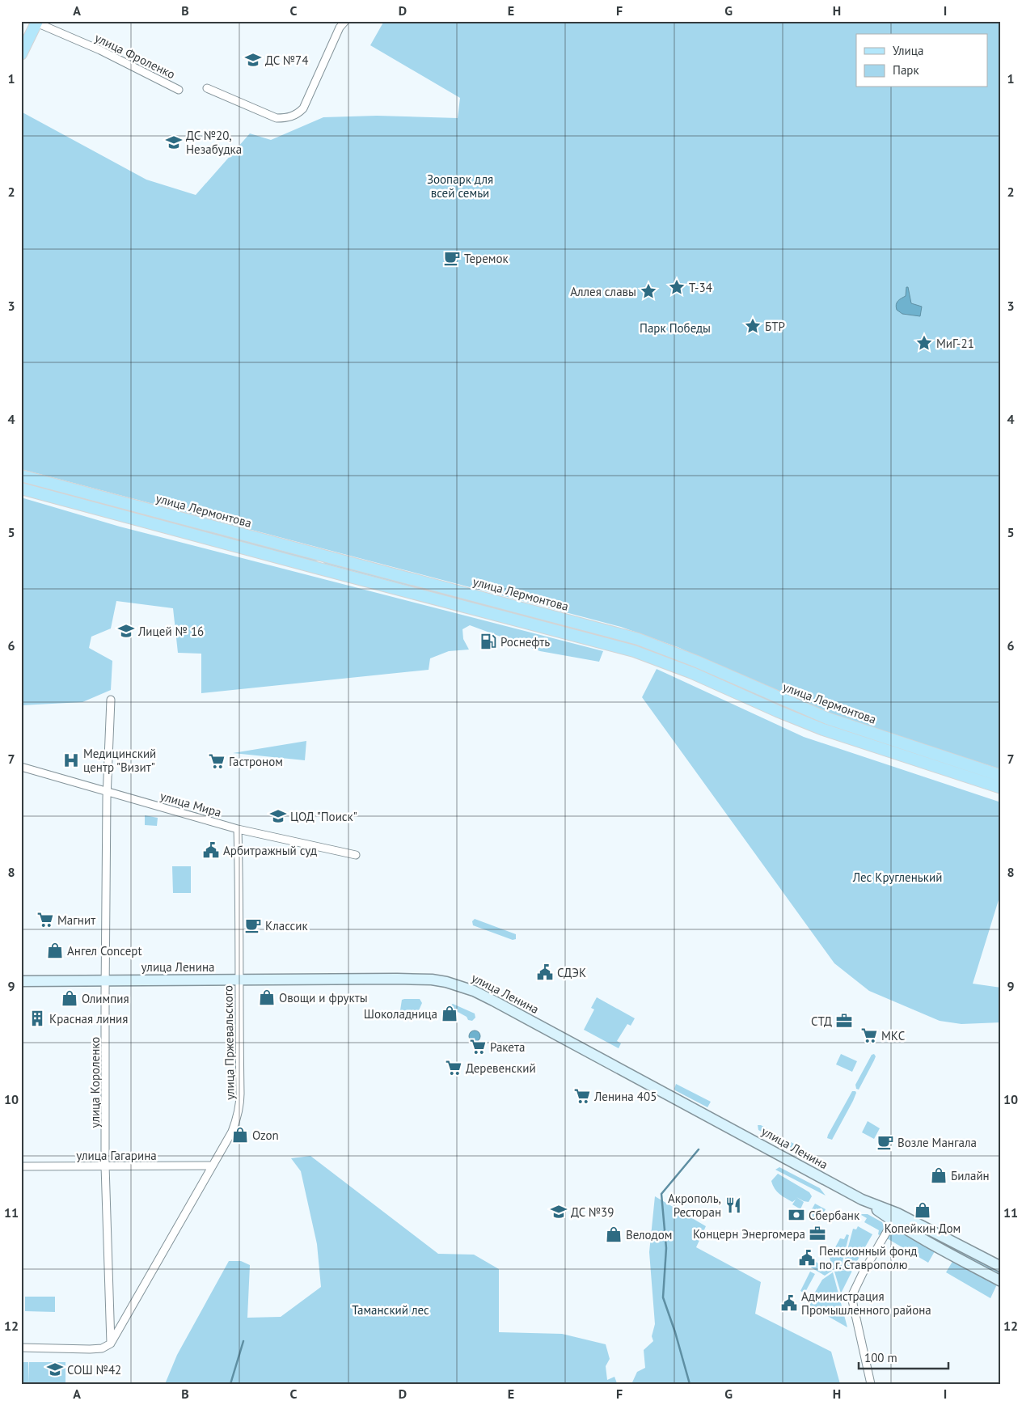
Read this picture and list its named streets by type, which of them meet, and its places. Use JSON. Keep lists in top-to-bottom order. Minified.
{"streets":{"main road":["улица Лермонтова","улица Ленина"],"street":["улица Фроленко","улица Мира","улица Пржевальского","улица Короленко","улица Гагарина"]},"crossings":[["улица Мира","улица Пржевальского"],["улица Мира","улица Короленко"],["улица Ленина","улица Пржевальского"],["улица Ленина","улица Короленко"],["улица Пржевальского","улица Короленко"],["улица Пржевальского","улица Гагарина"],["улица Короленко","улица Гагарина"]],"parks":["Зоопарк для всей семьи","Парк Победы","Лес Кругленький","Таманский лес"],"places":{"school or university":["ДС №74","ДС №20, Незабудка","Лицей № 16","ЦОД \"Поиск\"","ДС №39","СОШ №42"],"cafe":["Теремок","Классик","Возле Мангала"],"place":["Т-34","Аллея славы","БТР","МиГ-21"],"fuel station":["Роснефть"],"hospital":["Медицинский центр \"Визит\""],"supermarket":["Гастроном","Магнит","МКС","Ракета","Деревенский","Ленина 405"],"public building":["Арбитражный суд","СДЭК","Пенсионный фонд по г. Ставрополю","Администрация Промышленного района"],"shop":["Ангел Concept","Овощи и фрукты","Олимпия","Шоколадница","Ozon","Билайн","Копейкин Дом","Велодом"],"building":["Красная линия"],"office":["СТД","Концерн Энергомера"],"restaurant":["Акрополь, Ресторан"],"bank":["Сбербанк"]},"legend":["Улица","Парк"],"scale_bar":"100 m","grid":{"columns":["A","B","C","D","E","F","G","H","I"],"rows":["1","2","3","4","5","6","7","8","9","10","11","12"]}}
